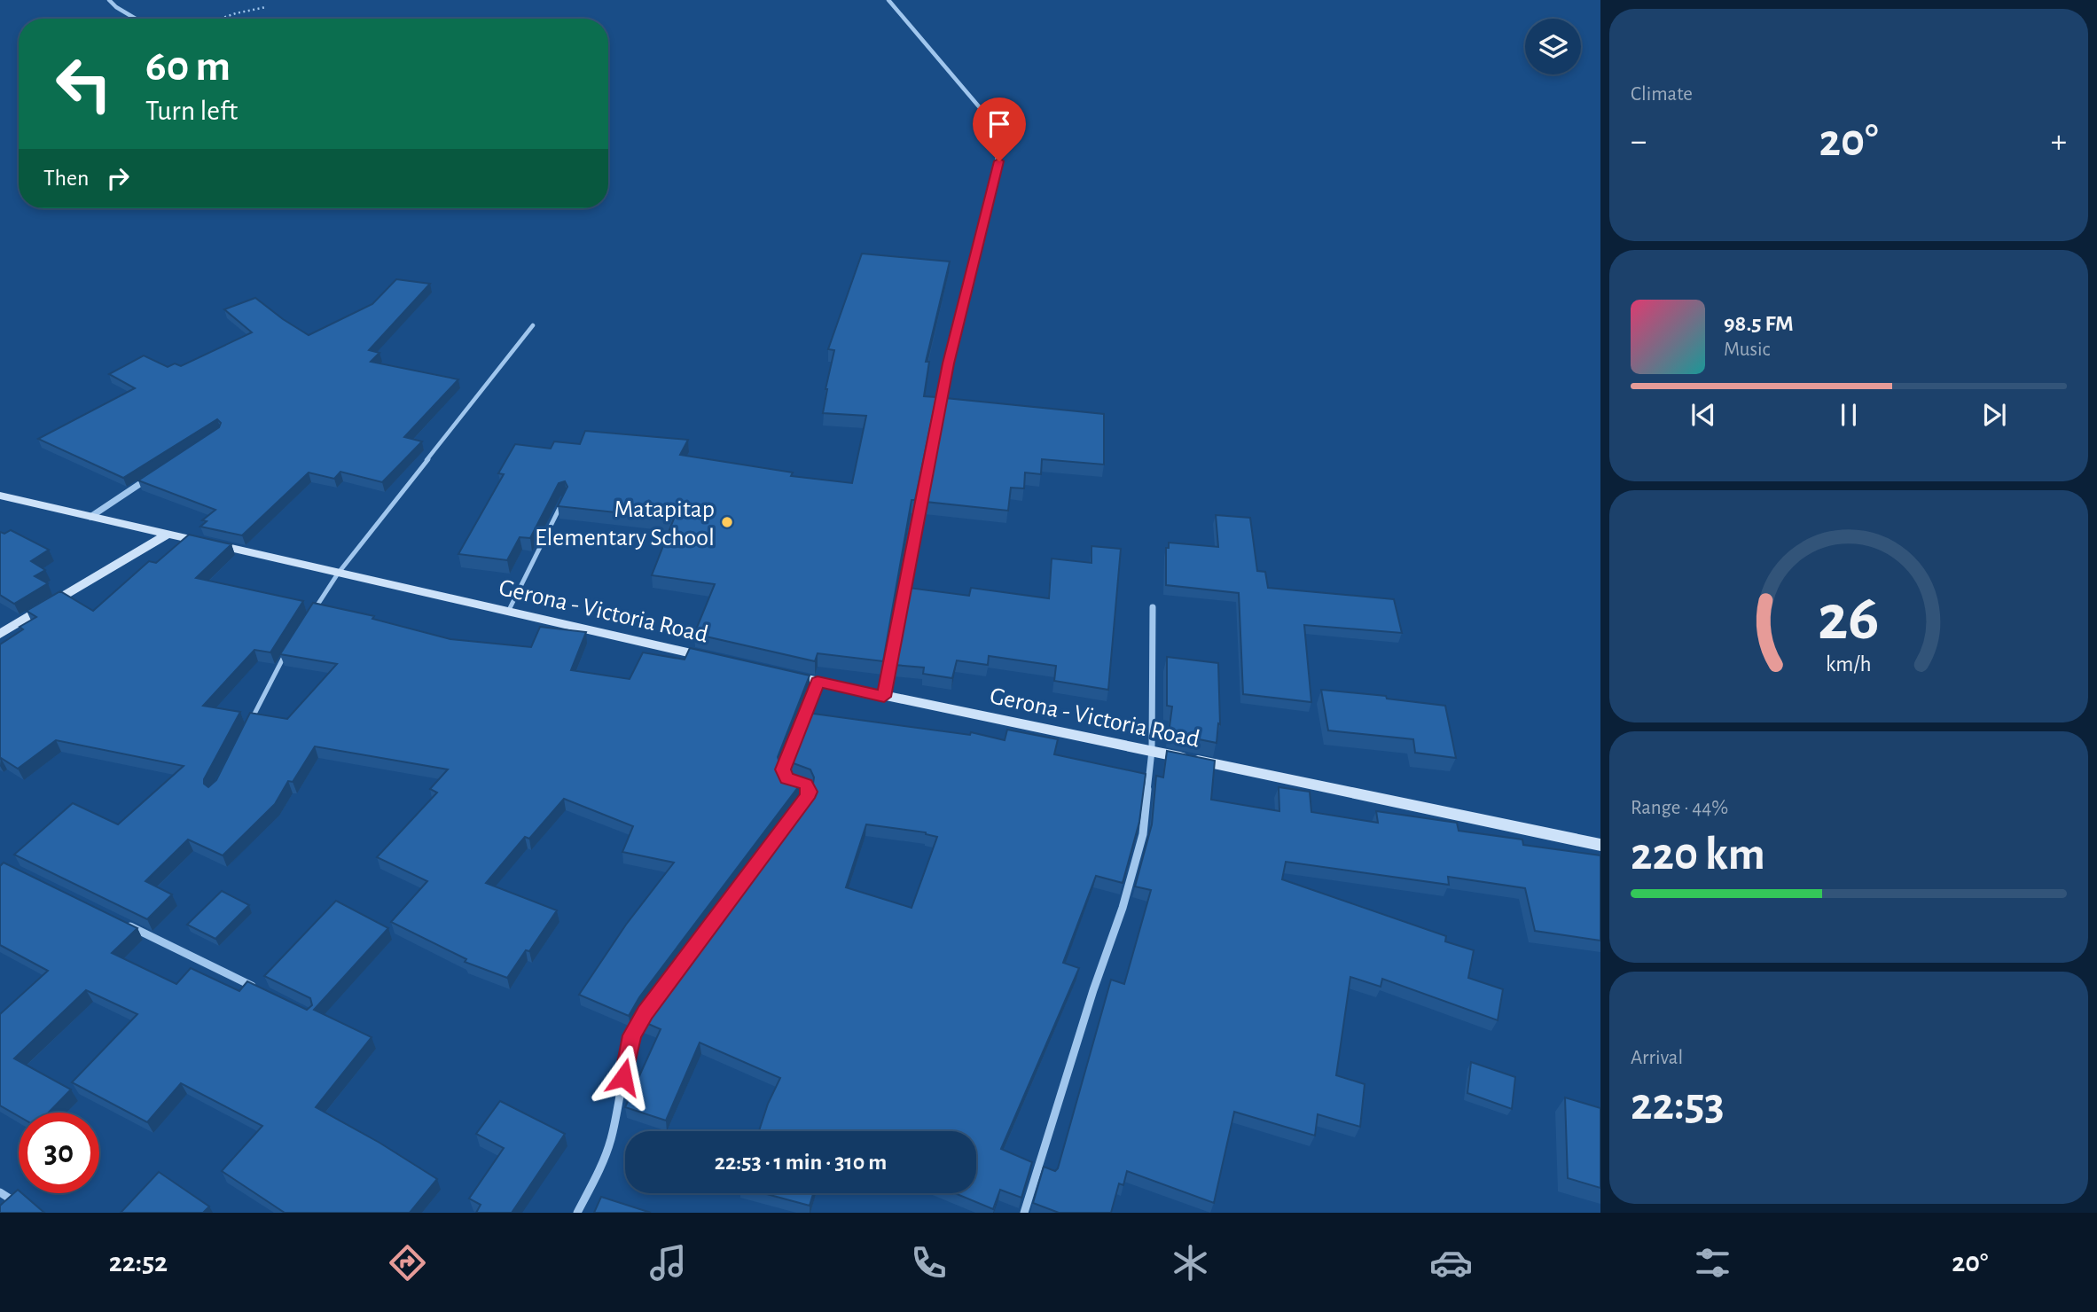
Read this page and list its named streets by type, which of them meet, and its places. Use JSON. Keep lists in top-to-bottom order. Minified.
{"streets":{"main road":["Gerona - Victoria Road"]},"places":["Matapitap Elementary School"],"page":{"tile":["Climate",["Range · 44%","220 km"],["Arrival","22:53"]],"turn":["60 m","Turn left"],"heat":["−","20°","+"],"then":"Then","song":["98.5 FM","Music"],"limit":"30","trip":"22:53 · 1 min · 310 m","tabs":["22:52","20°"],"gauge":["26","km/h"]}}
